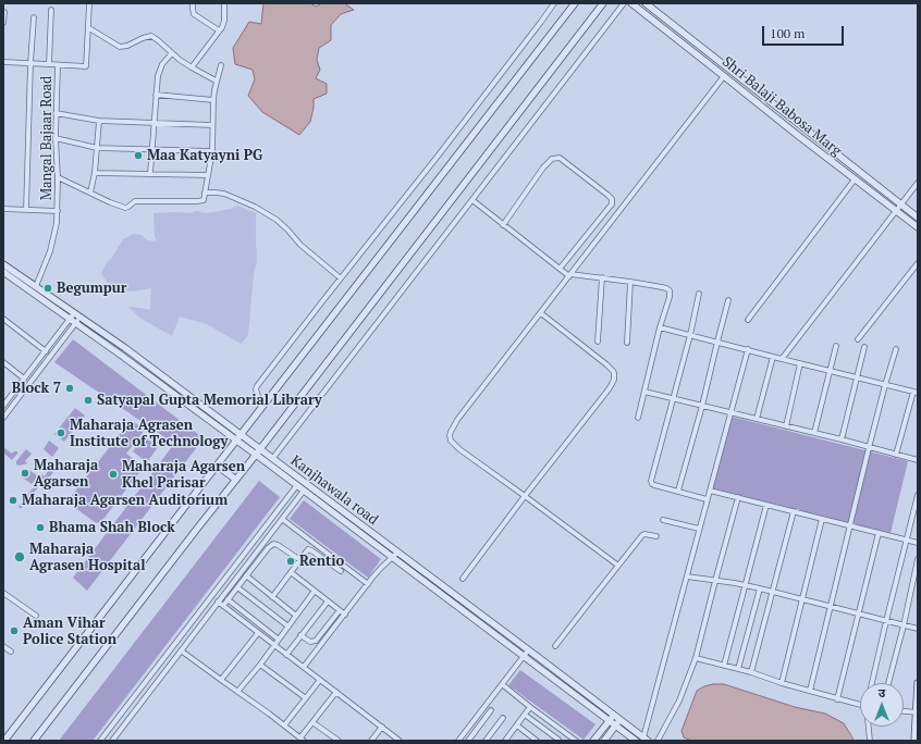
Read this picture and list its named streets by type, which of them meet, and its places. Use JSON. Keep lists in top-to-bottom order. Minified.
{"streets":{"street":["Shri Balaji Babosa Marg","Mangal Bajaar Road","Kanjhawala road"]},"crossings":[["Mangal Bajaar Road","Kanjhawala road"]],"places":["Maa Katyayni PG","Begumpur","Block 7","Satyapal Gupta Memorial Library","Maharaja Agrasen Institute of Technology","Maharaja Agarsen","Maharaja Agarsen Khel Parisar","Maharaja Agarsen Auditorium","Bhama Shah Block","Maharaja Agrasen Hospital","Rentio","Aman Vihar Police Station"],"scale_bar":"100 m","north":"top"}
